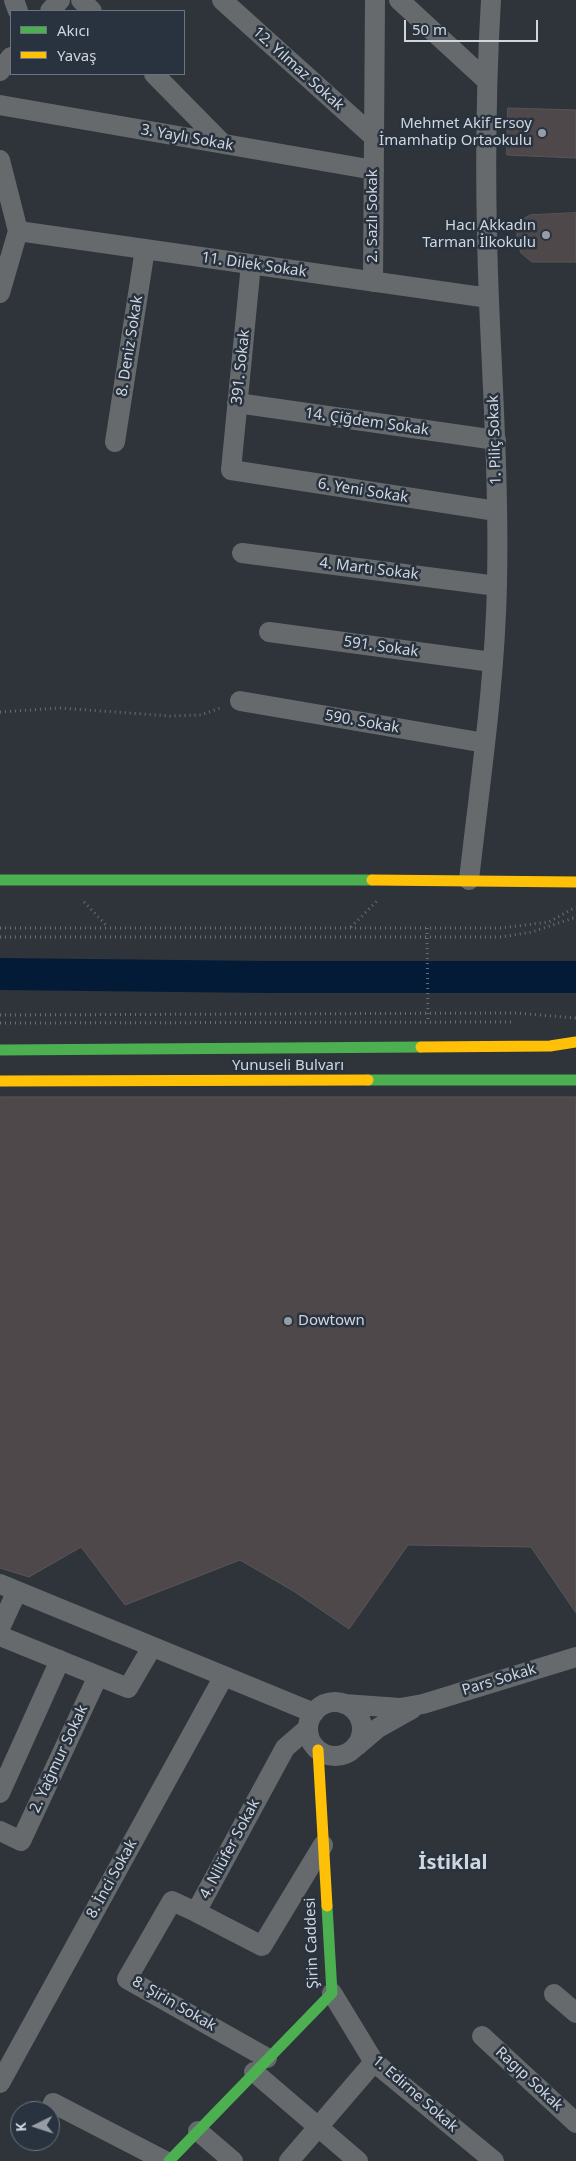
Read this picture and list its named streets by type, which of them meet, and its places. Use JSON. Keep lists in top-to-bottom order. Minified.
{"streets":{"main road":["Yunuseli Bulvarı","Şirin Caddesi"],"street":["12. Yılmaz Sokak","3. Yaylı Sokak","2. Sazlı Sokak","11. Dilek Sokak","8. Deniz Sokak","391. Sokak","14. Çiğdem Sokak","1. Piliç Sokak","6. Yeni Sokak","4. Martı Sokak","591. Sokak","590. Sokak","Pars Sokak","2. Yağmur Sokak","4. Nilüfer Sokak","8. İnci Sokak","8. Şirin Sokak","Ragıp Sokak","1. Edirne Sokak"]},"crossings":[["12. Yılmaz Sokak","2. Sazlı Sokak"],["3. Yaylı Sokak","2. Sazlı Sokak"],["2. Sazlı Sokak","11. Dilek Sokak"],["11. Dilek Sokak","8. Deniz Sokak"],["11. Dilek Sokak","391. Sokak"],["11. Dilek Sokak","1. Piliç Sokak"],["391. Sokak","14. Çiğdem Sokak"],["391. Sokak","6. Yeni Sokak"],["14. Çiğdem Sokak","1. Piliç Sokak"],["1. Piliç Sokak","6. Yeni Sokak"],["1. Piliç Sokak","4. Martı Sokak"],["1. Piliç Sokak","591. Sokak"],["1. Piliç Sokak","590. Sokak"],["4. Nilüfer Sokak","Şirin Caddesi"],["4. Nilüfer Sokak","8. Şirin Sokak"],["Şirin Caddesi","8. Şirin Sokak"],["Şirin Caddesi","1. Edirne Sokak"]],"districts":["İstiklal"],"places":["Mehmet Akif Ersoy İmamhatip Ortaokulu","Hacı Akkadın Tarman İlkokulu","Dowtown"],"legend":["Akıcı","Yavaş"],"scale_bar":"50 m","north":"left"}
